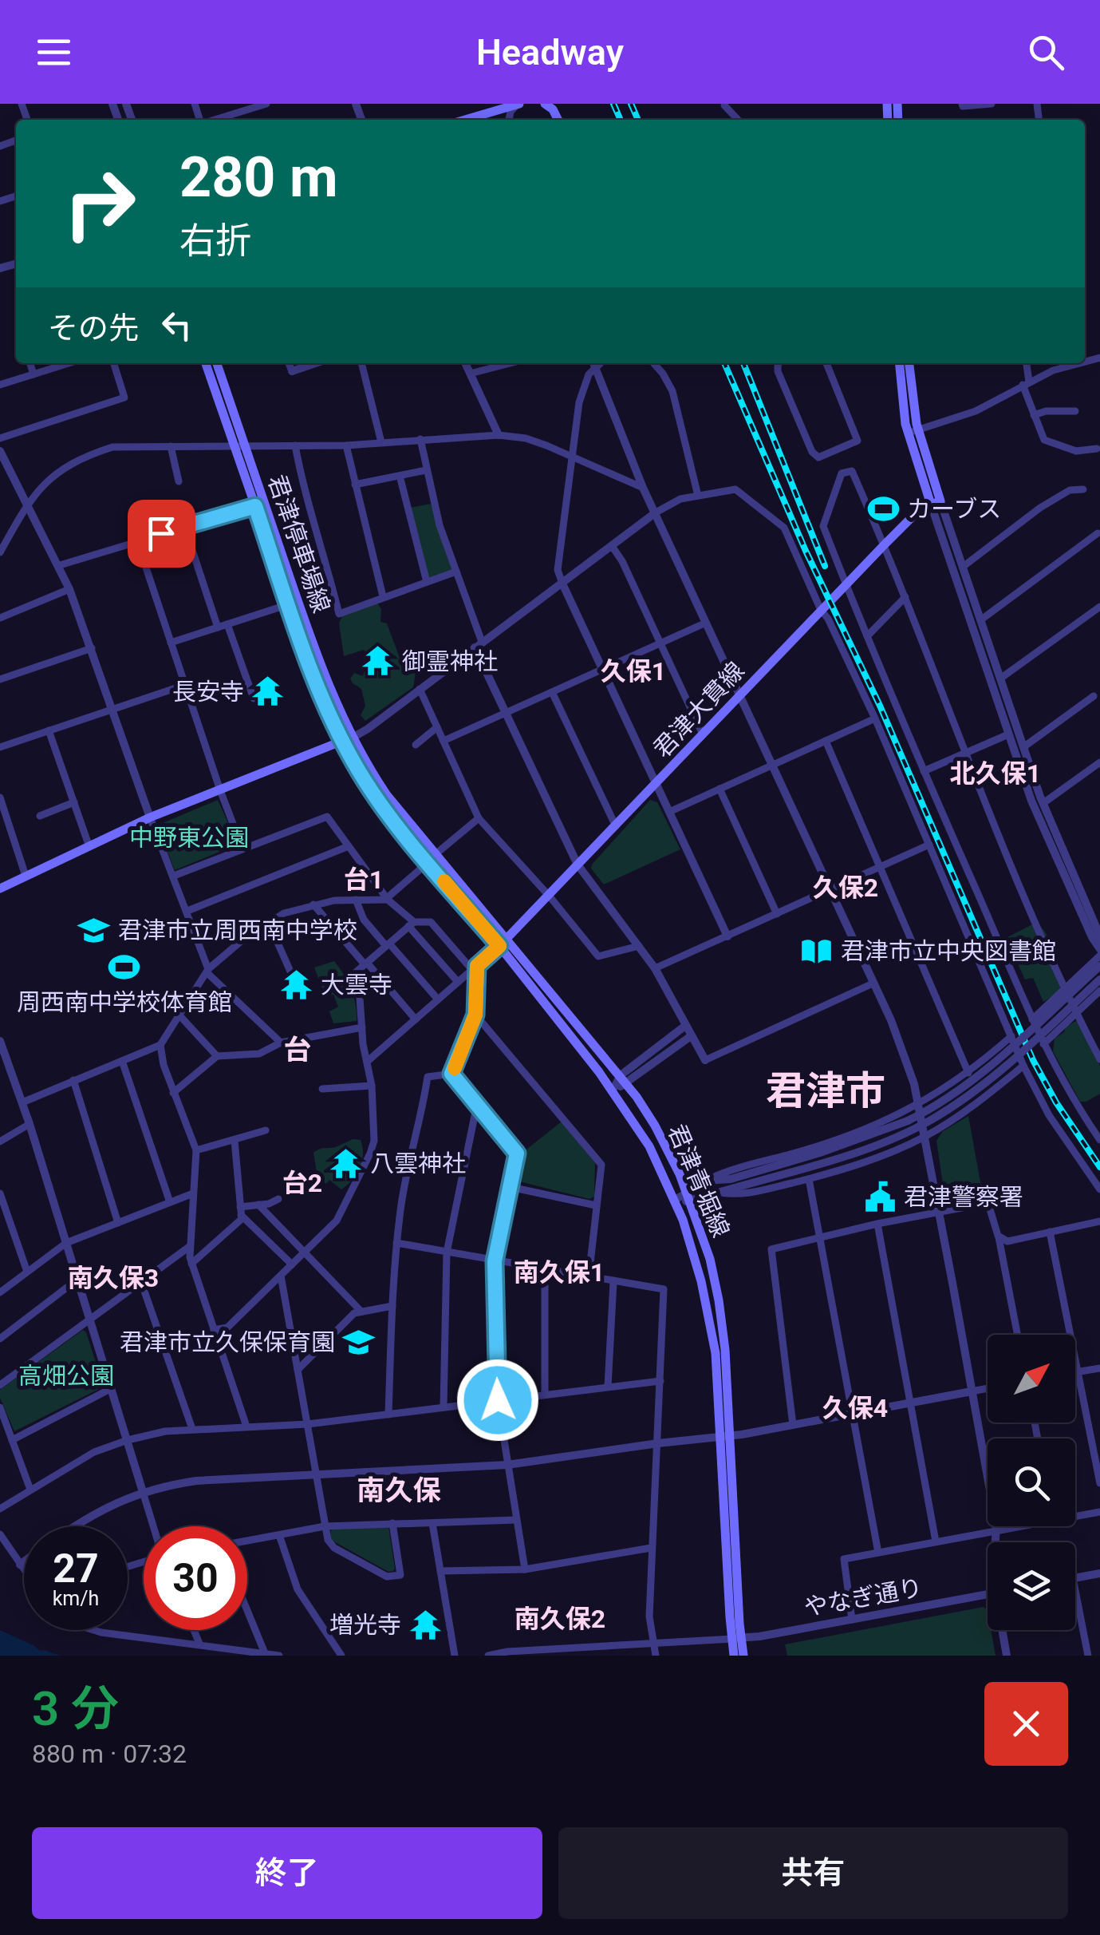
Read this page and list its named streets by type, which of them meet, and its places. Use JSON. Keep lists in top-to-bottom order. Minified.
{"streets":{"main road":["君津停車場線","君津大貫線","君津青堀線"],"street":["やなぎ通り"]},"crossings":[["君津停車場線","君津青堀線"],["君津大貫線","君津青堀線"],["君津青堀線","やなぎ通り"]],"districts":["久保1","北久保1","台1","久保2","台","君津市","台2","南久保1","南久保3","久保4","南久保","南久保2"],"parks":["中野東公園","高畑公園"],"places":{"sports":["カーブス","周西南中学校体育館"],"temple":["御霊神社","長安寺","大雲寺","八雲神社","増光寺"],"school or university":["君津市立周西南中学校","君津市立久保保育園"],"library":["君津市立中央図書館"],"public building":["君津警察署"]},"north":"top right","page":{"header":"Headway","turn":["280 m","右折"],"then":"その先","speed":"27 km/h","limit":"30","heading":["3 分","880 m · 07:32"],"buttons":["終了","共有"]}}
